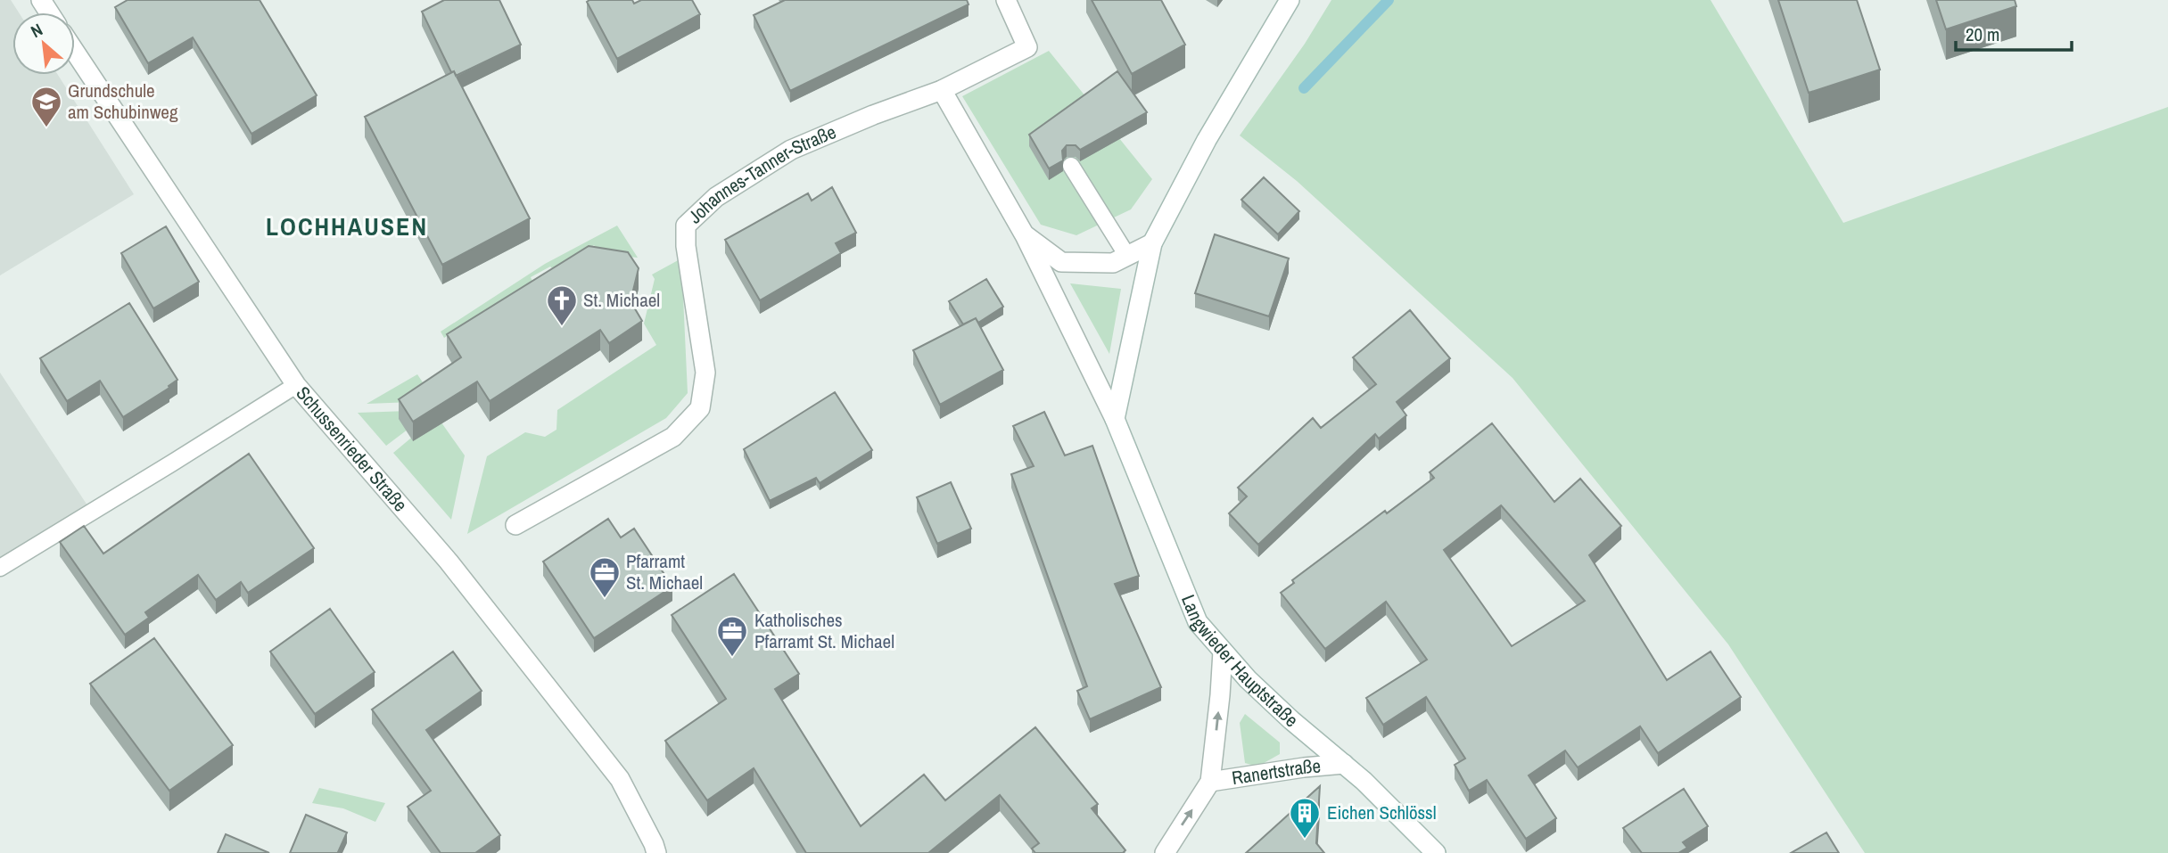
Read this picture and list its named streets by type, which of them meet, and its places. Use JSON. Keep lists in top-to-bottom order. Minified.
{"streets":{"street":["Johannes-Tanner-Straße","Schussenrieder Straße","Langwieder Hauptstraße","Ranertstraße"]},"crossings":[["Johannes-Tanner-Straße","Langwieder Hauptstraße"],["Langwieder Hauptstraße","Ranertstraße"]],"one_way":["Ranertstraße"],"districts":["LOCHHAUSEN"],"places":{"school or university":["Grundschule am Schubinweg"],"church":["St. Michael"],"office":["Pfarramt St. Michael","Katholisches Pfarramt St. Michael"],"building":["Eichen Schlössl"]},"scale_bar":"20 m","north":"top left"}
